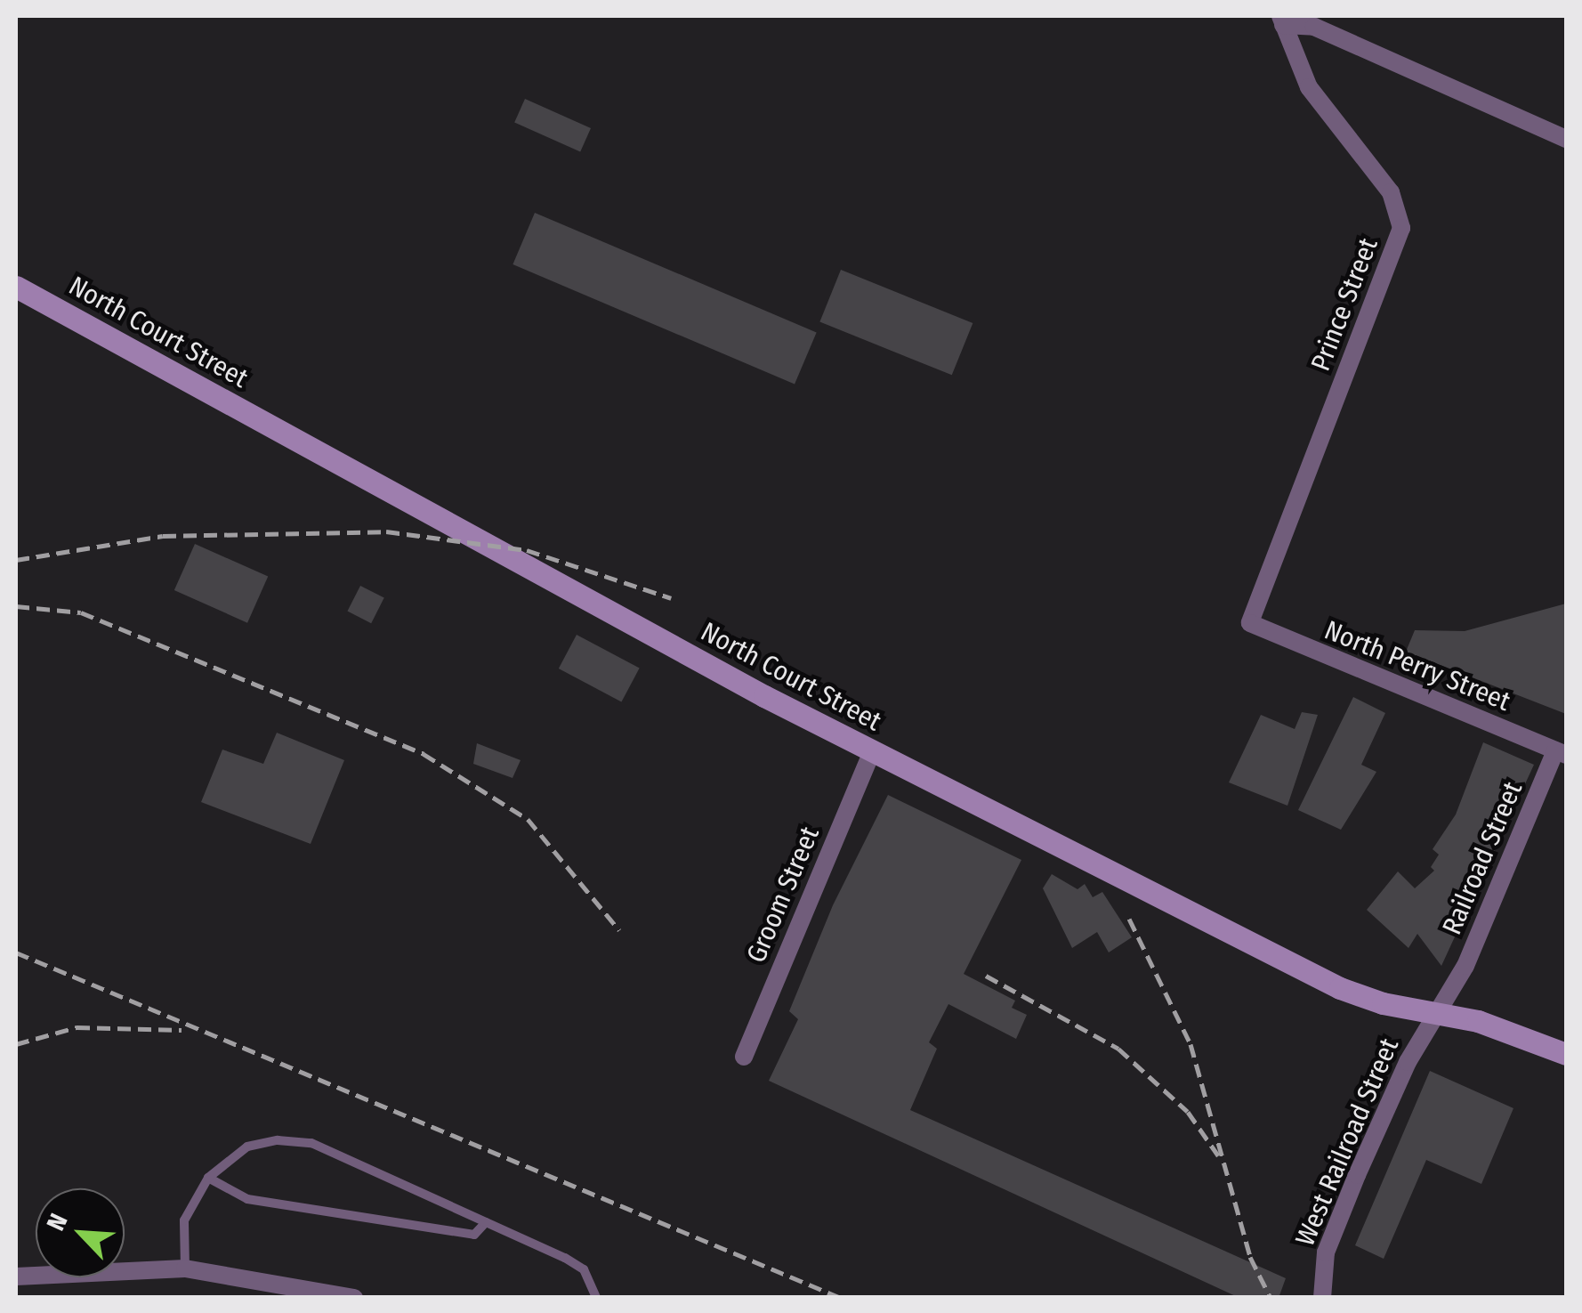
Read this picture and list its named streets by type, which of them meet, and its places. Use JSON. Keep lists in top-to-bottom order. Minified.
{"streets":{"main road":["North Court Street"],"street":["Prince Street","North Perry Street","Railroad Street","Groom Street","West Railroad Street"]},"crossings":[["Prince Street","North Perry Street"],["North Court Street","Railroad Street"],["North Court Street","Groom Street"],["North Court Street","West Railroad Street"],["North Perry Street","Railroad Street"],["Railroad Street","West Railroad Street"]],"north":"top left"}
